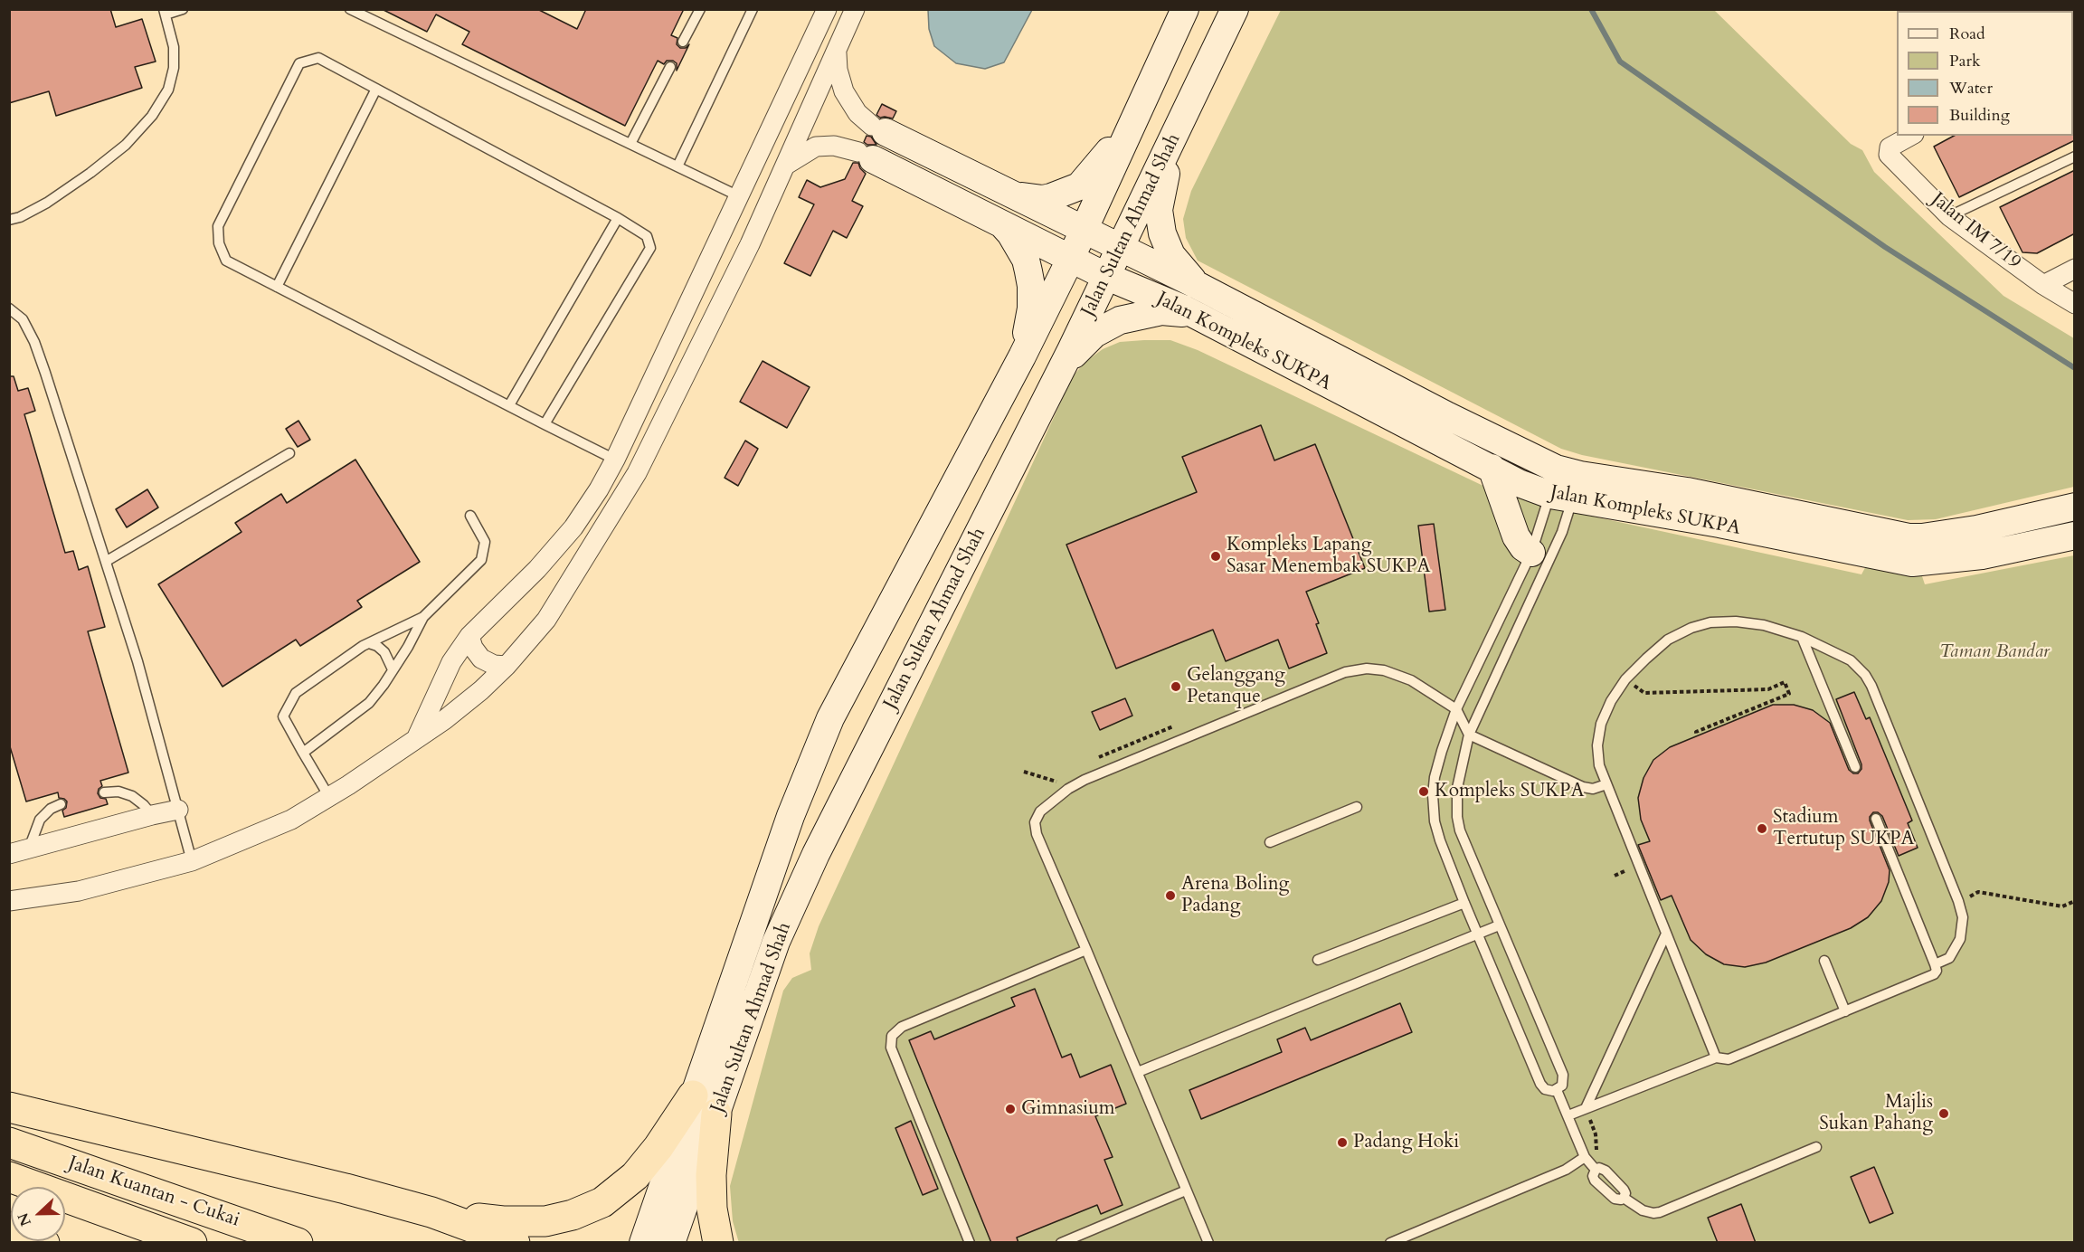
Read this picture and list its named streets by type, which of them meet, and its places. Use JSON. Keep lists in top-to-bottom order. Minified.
{"streets":{"highway":["Jalan Kuantan - Cukai"],"main road":["Jalan Sultan Ahmad Shah","Jalan Kompleks SUKPA"],"street":["Jalan IM 7/19"]},"crossings":[["Jalan Sultan Ahmad Shah","Jalan Kompleks SUKPA"]],"parks":["Taman Bandar"],"places":["Kompleks Lapang Sasar Menembak SUKPA","Gelanggang Petanque","Kompleks SUKPA","Stadium Tertutup SUKPA","Arena Boling Padang","Gimnasium","Majlis Sukan Pahang","Padang Hoki"],"legend":["Road","Park","Water","Building"],"north":"left"}
